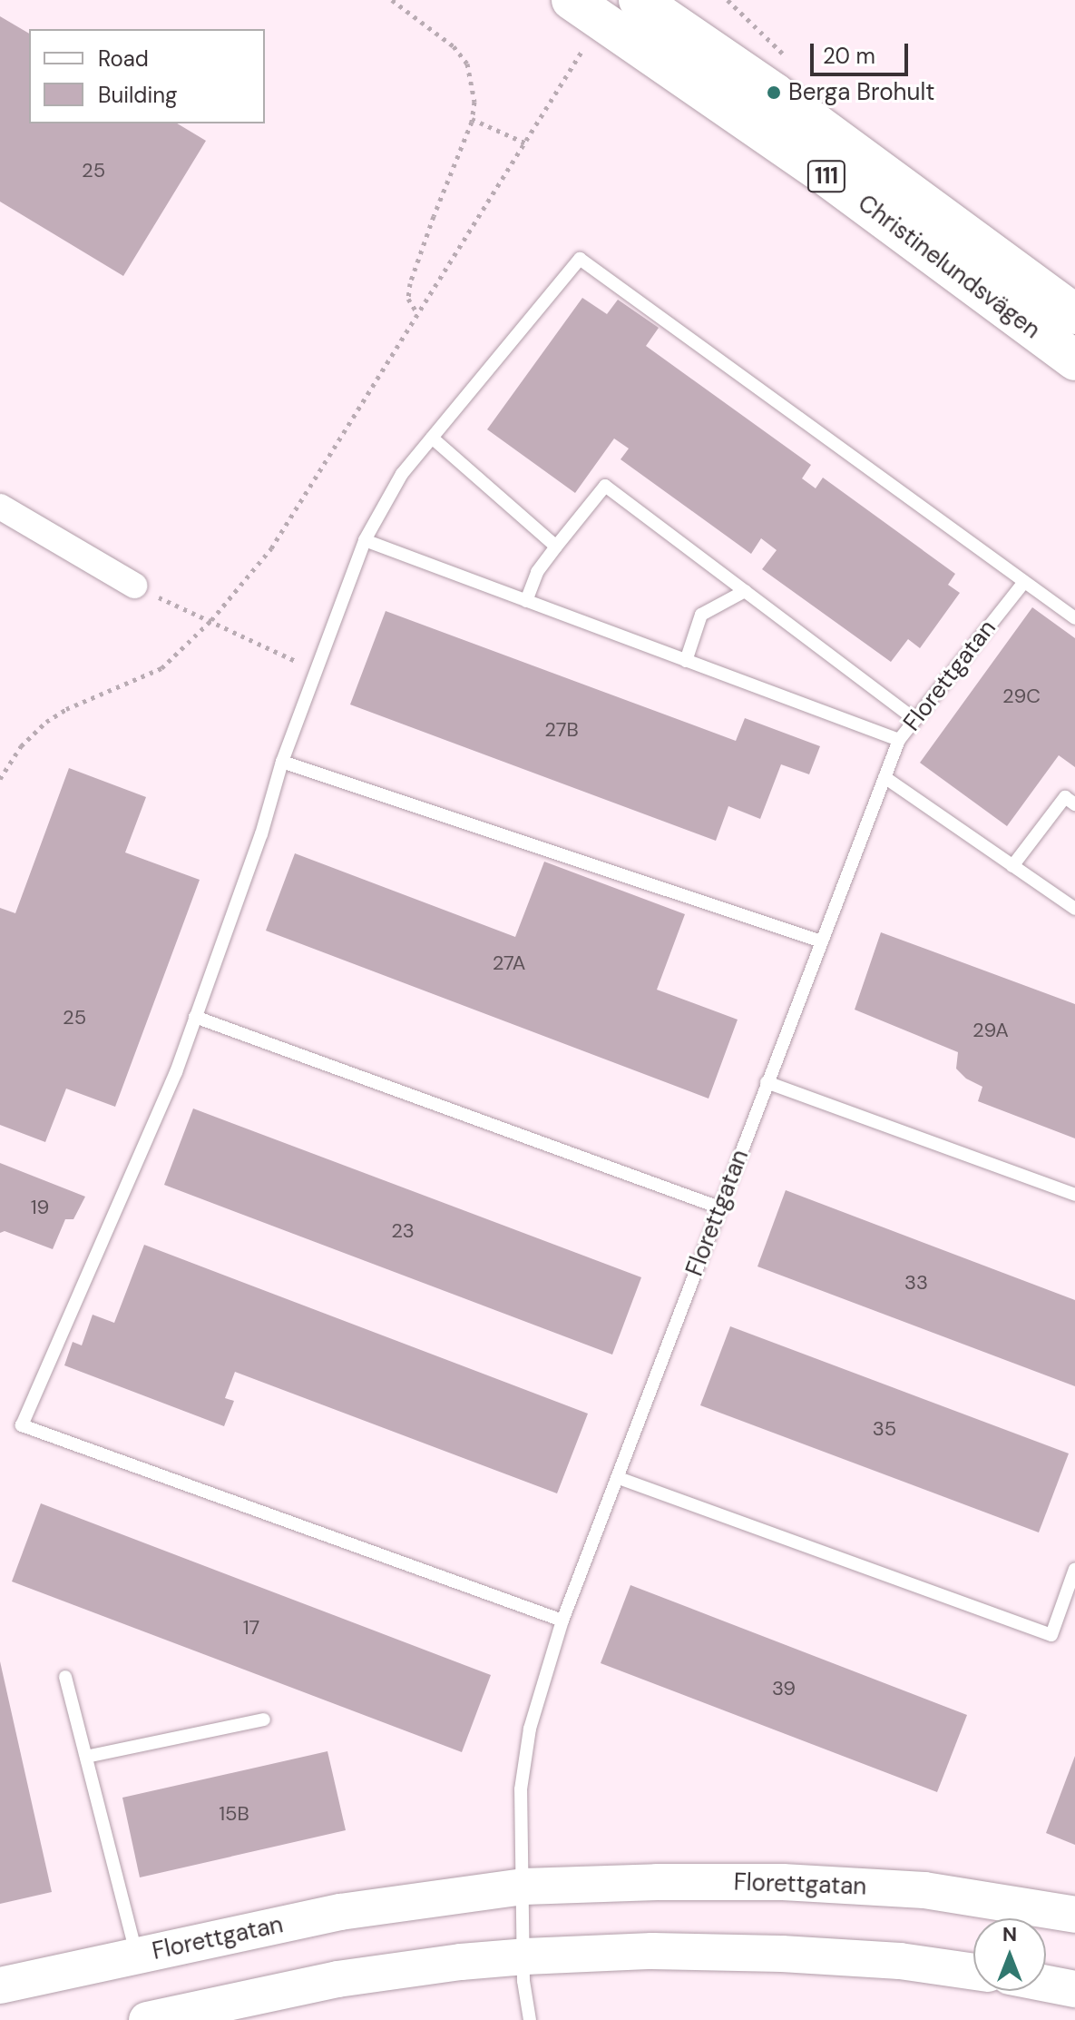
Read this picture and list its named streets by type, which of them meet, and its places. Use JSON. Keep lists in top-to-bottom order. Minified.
{"streets":{"main road":["111","Christinelundsvägen"],"street":["Florettgatan"]},"places":["Berga Brohult"],"house_numbers":["25","29C","27B","27A","25","29A","19","23","33","35","17","39","15B"],"legend":["Road","Building"],"scale_bar":"20 m","north":"top"}
